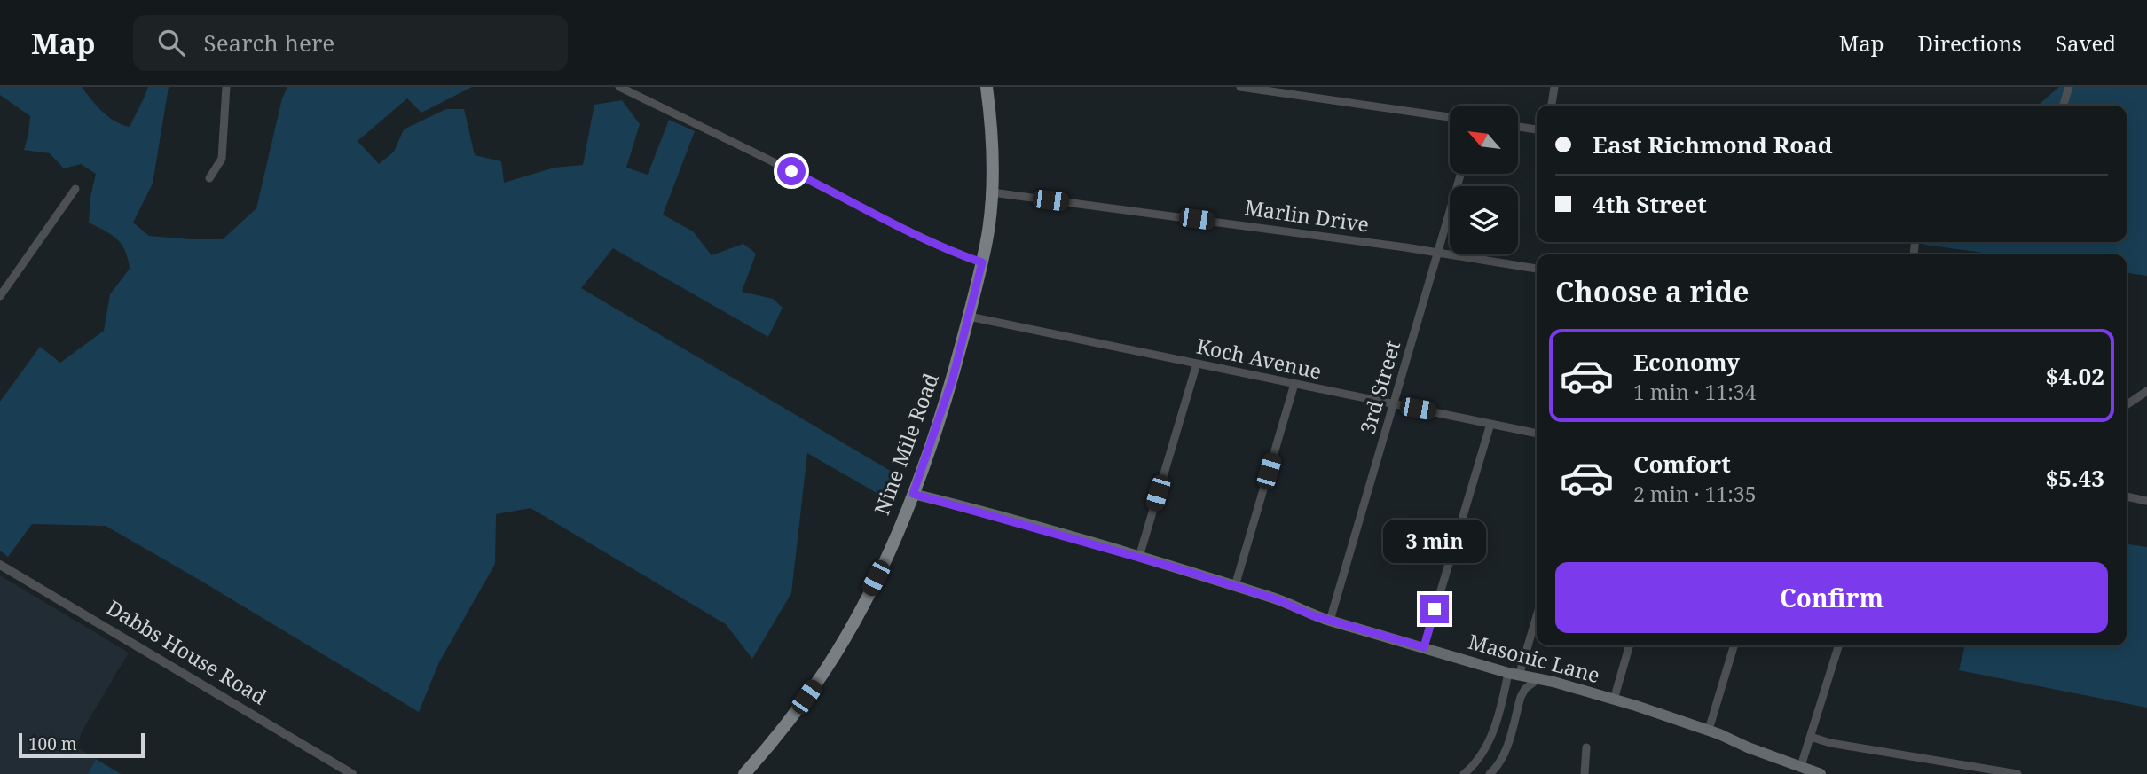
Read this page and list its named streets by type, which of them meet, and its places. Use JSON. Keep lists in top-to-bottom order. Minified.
{"streets":{"main road":["Nine Mile Road","Masonic Lane"],"street":["Marlin Drive","Koch Avenue","3rd Street","Dabbs House Road"]},"crossings":[["Marlin Drive","3rd Street"],["Marlin Drive","Nine Mile Road"],["Koch Avenue","3rd Street"],["Koch Avenue","Nine Mile Road"],["3rd Street","Masonic Lane"],["Nine Mile Road","Masonic Lane"]],"scale_bar":"100 m","north":"top left","page":{"header":"Map","search":"Search here","nav":["Map","Directions","Saved"],"banner":["East Richmond Road","4th Street"],"heading":"Choose a ride","list":[{"name":"Economy","note":"1 min · 11:34","value":"$4.02"},{"name":"Comfort","note":"2 min · 11:35","value":"$5.43"}],"bubble":"3 min","buttons":"Confirm","scale":"100 m"}}
